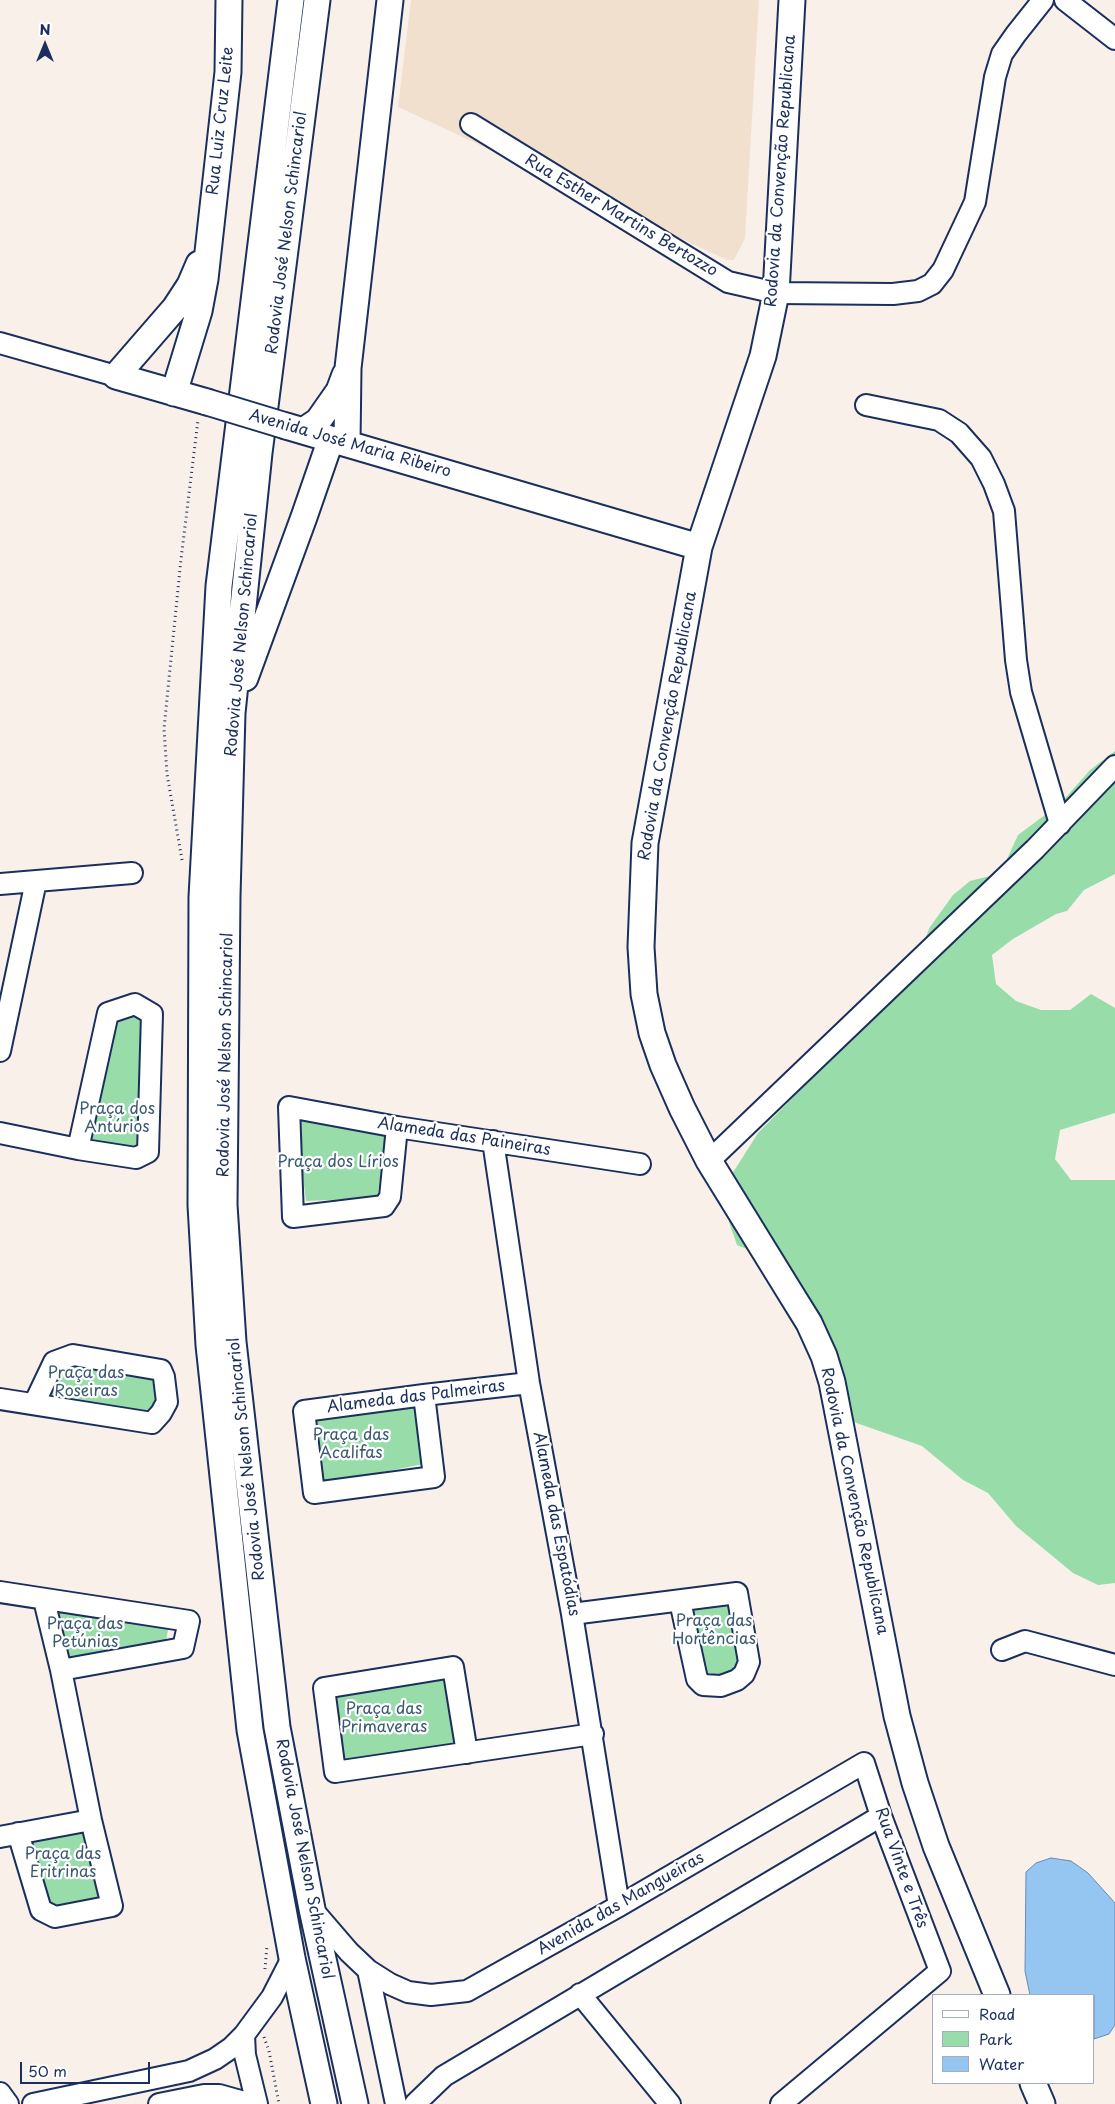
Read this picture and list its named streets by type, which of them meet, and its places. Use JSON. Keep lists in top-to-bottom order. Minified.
{"streets":{"main road":["Rua Luiz Cruz Leite","Rodovia da Convenção Republicana","Rodovia José Nelson Schincariol","Avenida José Maria Ribeiro"],"street":["Rua Esther Martins Bertozzo","Alameda das Paineiras","Alameda das Palmeiras","Alameda das Espatódias","Rua Vinte e Três","Avenida das Mangueiras"]},"crossings":[["Rua Luiz Cruz Leite","Avenida José Maria Ribeiro"],["Rodovia da Convenção Republicana","Rua Esther Martins Bertozzo"],["Rodovia da Convenção Republicana","Avenida José Maria Ribeiro"],["Rodovia José Nelson Schincariol","Avenida das Mangueiras"],["Alameda das Paineiras","Alameda das Espatódias"],["Alameda das Palmeiras","Alameda das Espatódias"],["Alameda das Espatódias","Avenida das Mangueiras"],["Rua Vinte e Três","Avenida das Mangueiras"]],"parks":["Praça dos Antúrios","Praça dos Lírios","Praça das Roseiras","Praça das Acalifas","Praça das Hortências","Praça das Petúnias","Praça das Primaveras","Praça das Eritrinas"],"legend":["Road","Park","Water"],"scale_bar":"50 m","north":"top"}
